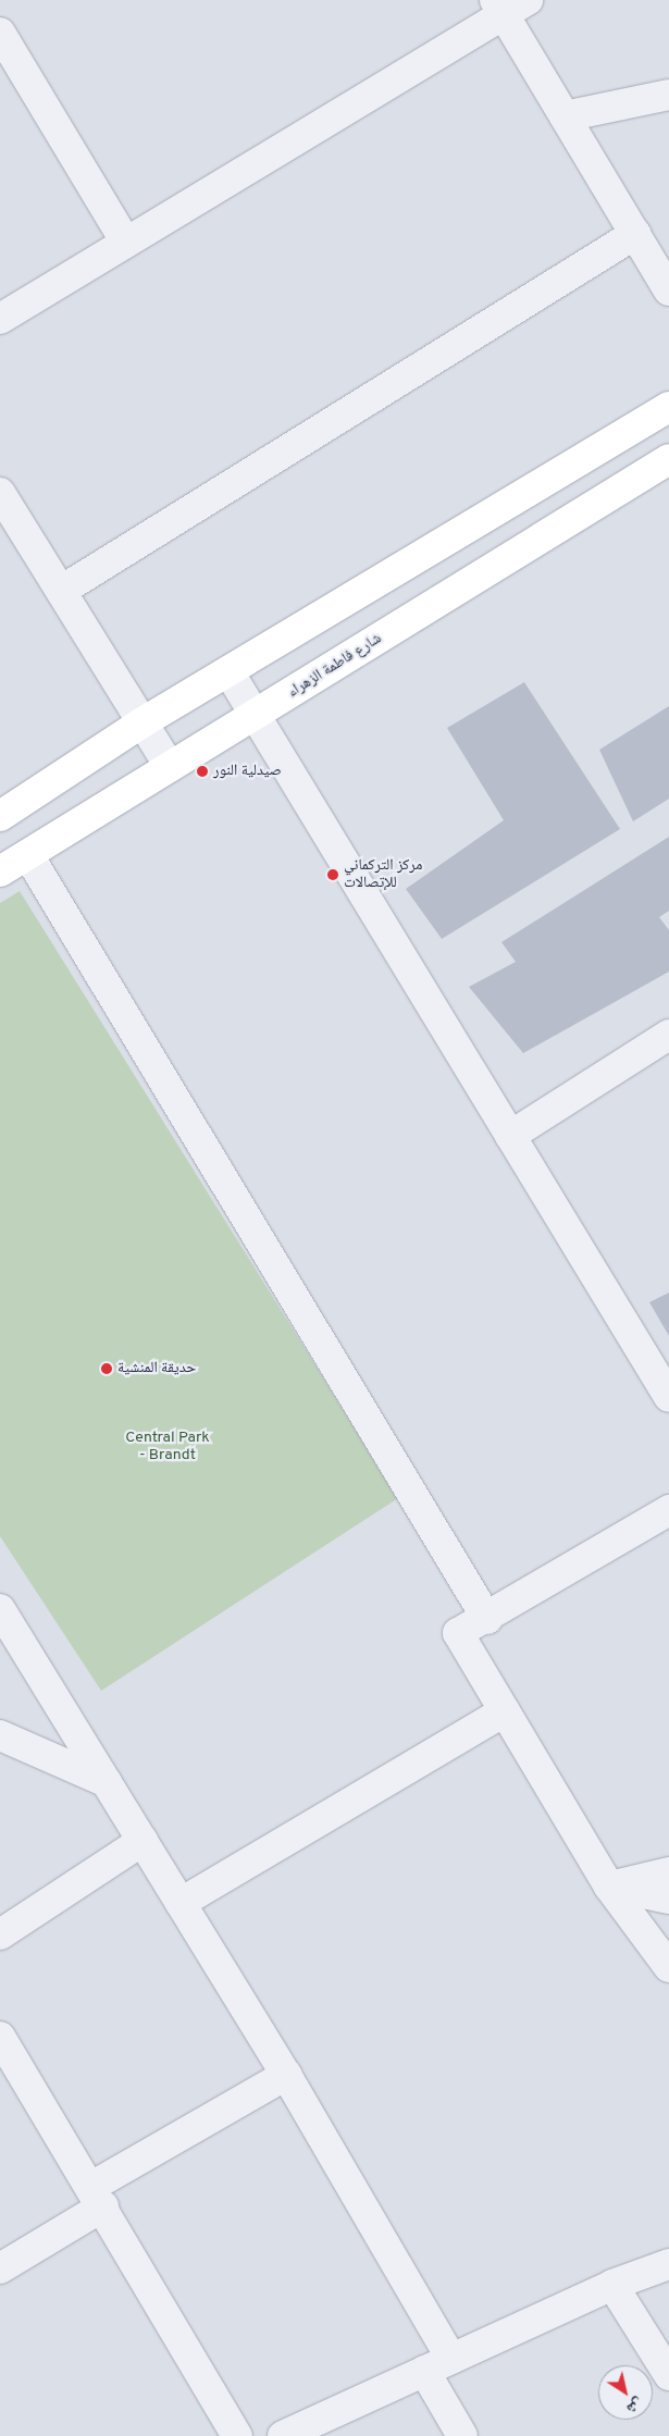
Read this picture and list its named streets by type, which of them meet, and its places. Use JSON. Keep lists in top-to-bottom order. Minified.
{"streets":{"main road":["شارع فاطمة الزهراء"]},"parks":["Central Park - Brandt"],"places":["صيدلية النور","مركز التركماني للإتصالات","حديقة المنشية"],"north":"bottom right"}
